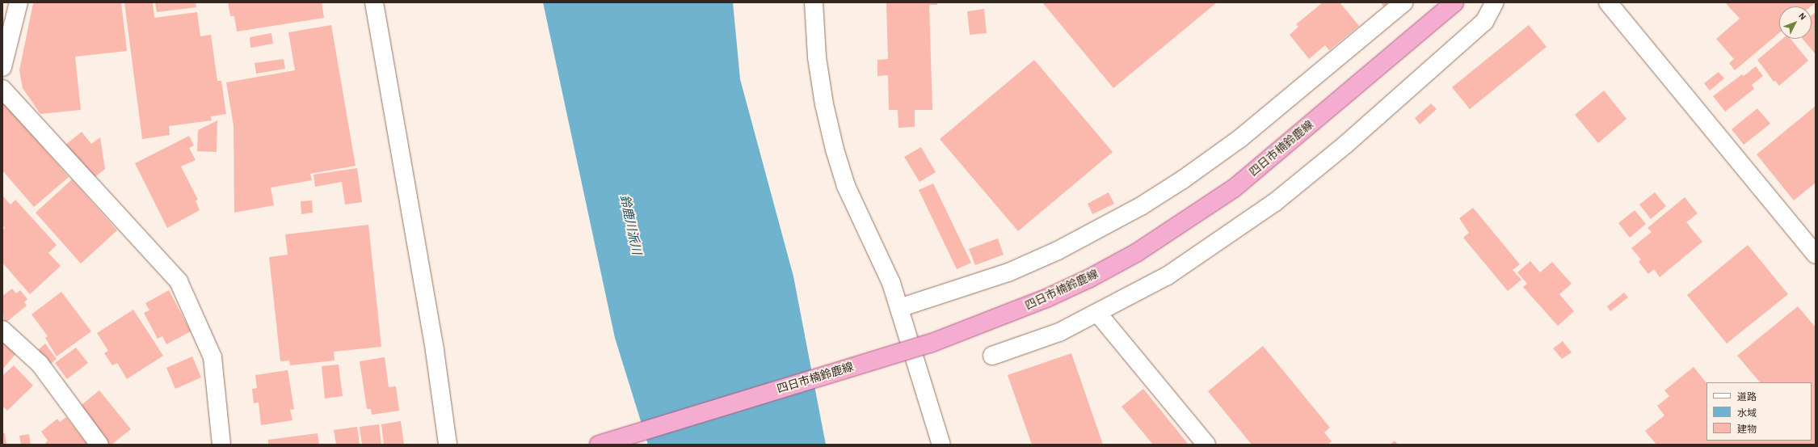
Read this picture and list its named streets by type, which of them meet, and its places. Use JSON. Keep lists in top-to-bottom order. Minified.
{"streets":{"main road":["四日市楠鈴鹿線"]},"water":["鈴鹿川派川"],"legend":["道路","水域","建物"],"north":"top right"}
